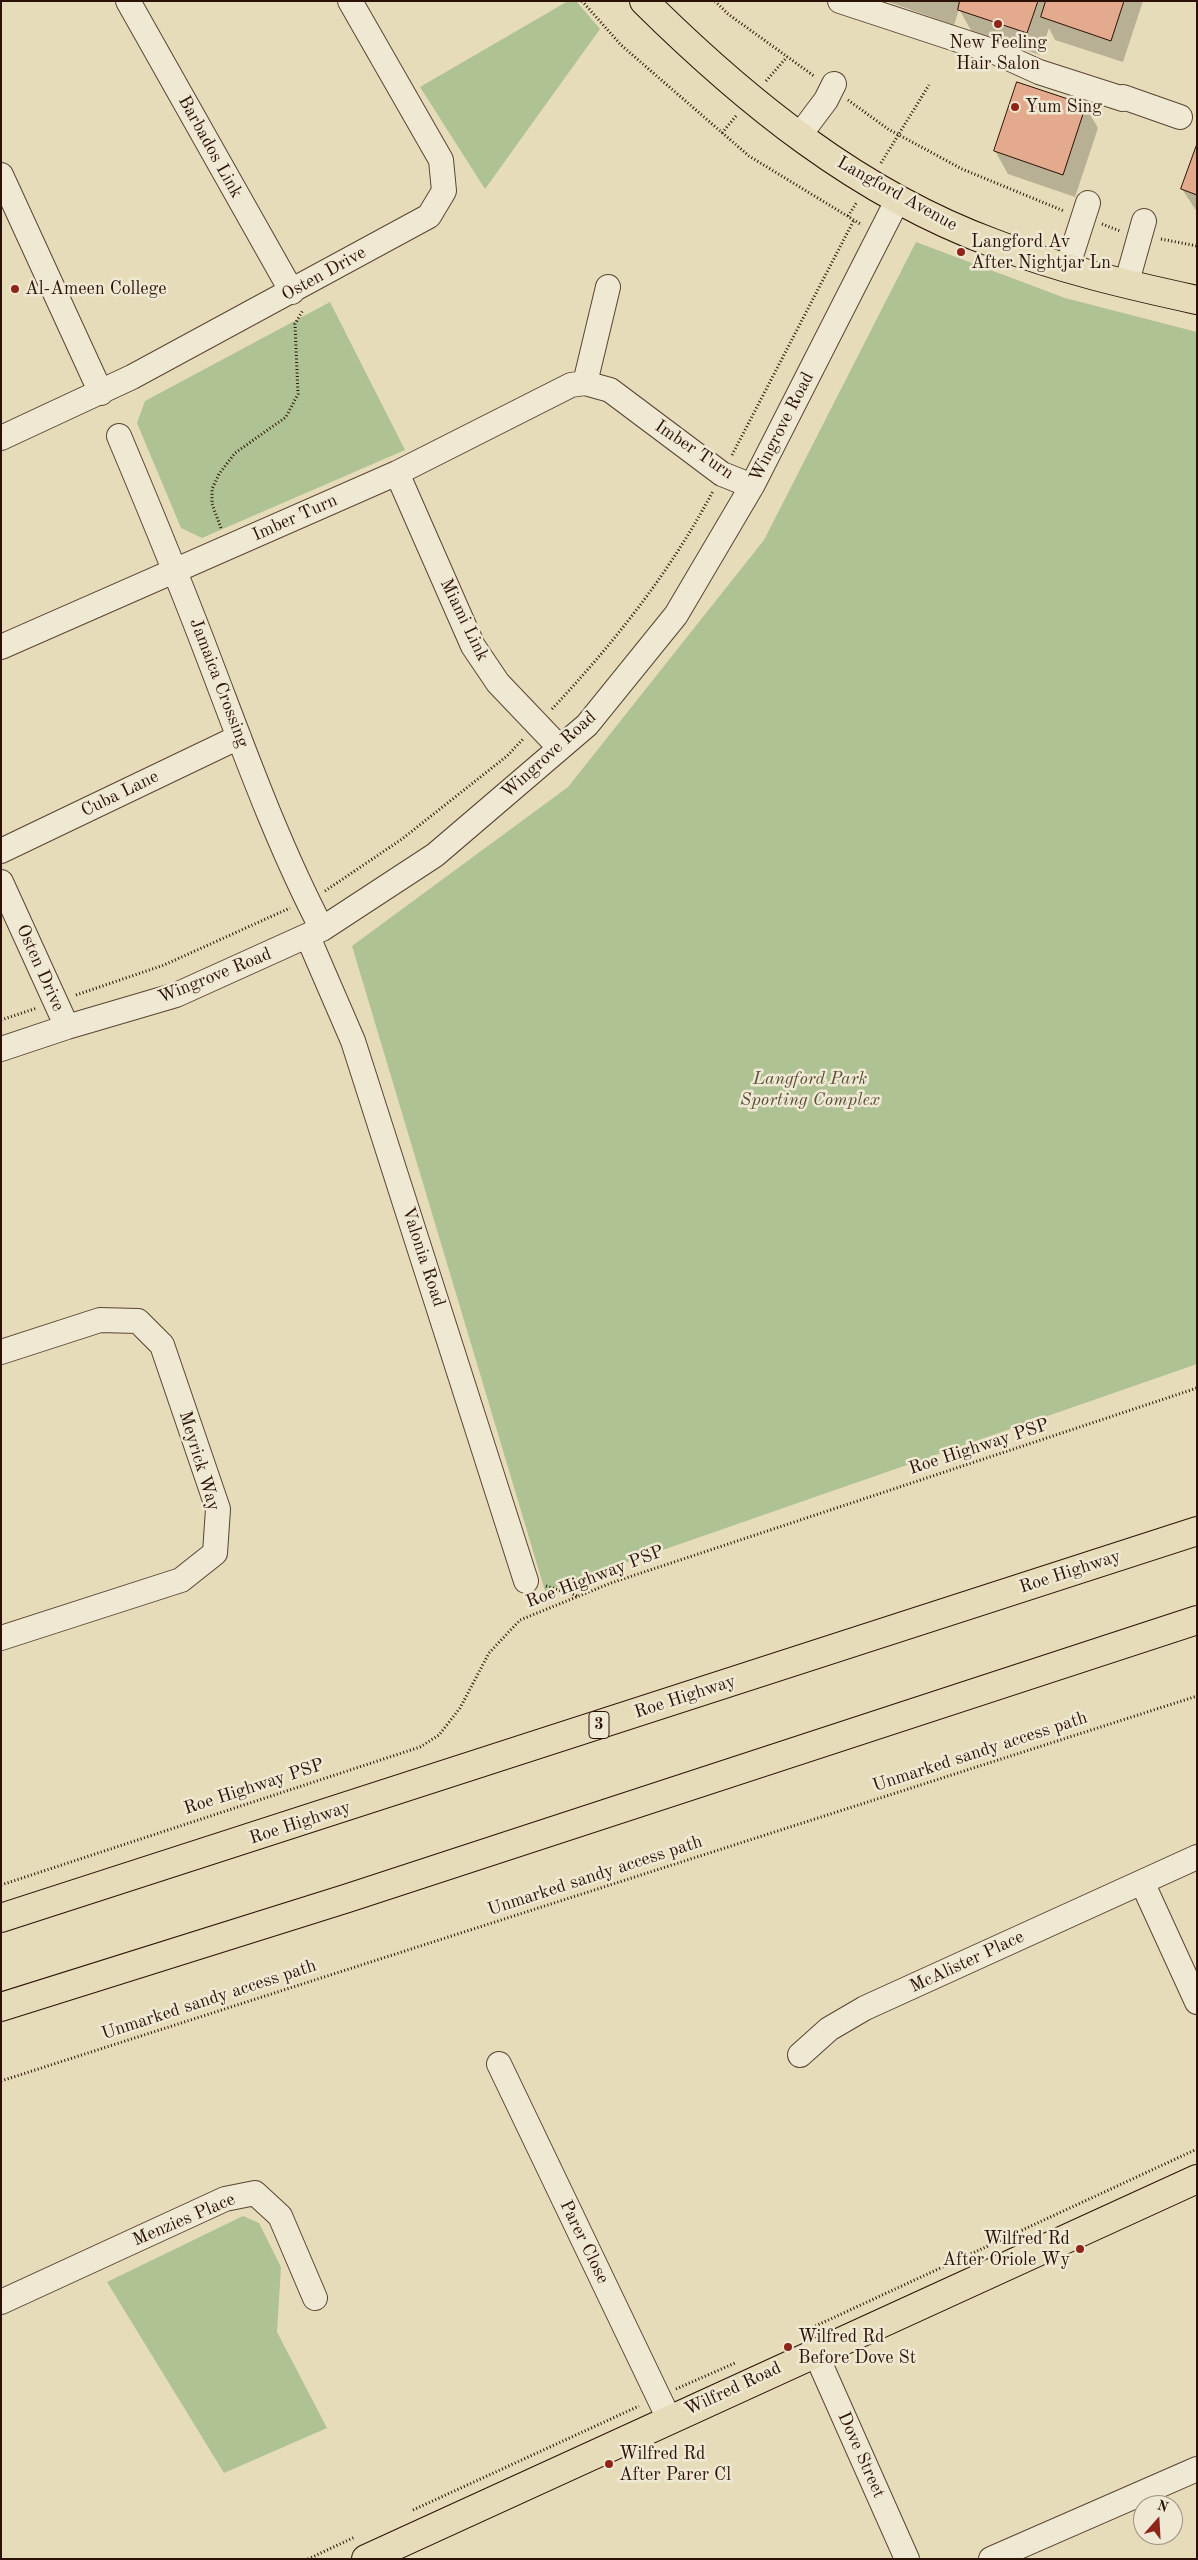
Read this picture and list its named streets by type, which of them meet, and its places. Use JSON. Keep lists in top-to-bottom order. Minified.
{"streets":{"main road":["Langford Avenue","Roe Highway","3","Wilfred Road"],"street":["Barbados Link","Osten Drive","Wingrove Road","Imber Turn","Miami Link","Jamaica Crossing","Cuba Lane","Valonia Road","Meyrick Way","McAlister Place","Menzies Place","Parer Close","Dove Street"],"path":["Roe Highway PSP","Unmarked sandy access path"]},"crossings":[["Barbados Link","Osten Drive"],["Langford Avenue","Wingrove Road"],["Osten Drive","Wingrove Road"],["Wingrove Road","Imber Turn"],["Wingrove Road","Miami Link"],["Wingrove Road","Jamaica Crossing"],["Wingrove Road","Valonia Road"],["Imber Turn","Miami Link"],["Imber Turn","Jamaica Crossing"],["Jamaica Crossing","Cuba Lane"],["Jamaica Crossing","Valonia Road"],["Parer Close","Wilfred Road"],["Wilfred Road","Dove Street"]],"parks":["Langford Park Sporting Complex"],"places":["New Feeling Hair Salon","Yum Sing","Langford Av After Nightjar Ln","Al-Ameen College","Wilfred Rd After Oriole Wy","Wilfred Rd Before Dove St","Wilfred Rd After Parer Cl"],"north":"top"}
